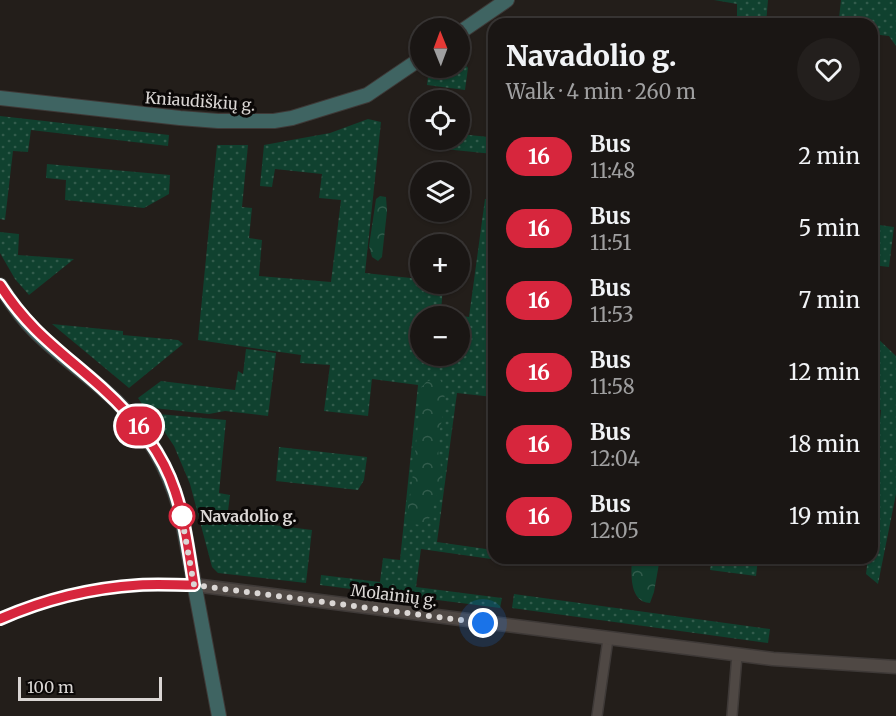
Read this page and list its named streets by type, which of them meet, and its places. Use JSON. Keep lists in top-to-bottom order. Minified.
{"streets":{"main road":["Kniaudiškių g."],"street":["Molainių g."]},"places":["Navadolio g."],"lines":["bus line 16"],"scale_bar":"100 m","north":"top","page":{"on_map":"16","map_buttons":["+","−"],"heading":["Navadolio g.","Walk · 4 min · 260 m"],"list":[{"mark":"16","name":"Bus","note":"11:48","value":"2 min"},{"mark":"16","name":"Bus","note":"11:51","value":"5 min"},{"mark":"16","name":"Bus","note":"11:53","value":"7 min"},{"mark":"16","name":"Bus","note":"11:58","value":"12 min"},{"mark":"16","name":"Bus","note":"12:04","value":"18 min"},{"mark":"16","name":"Bus","note":"12:05","value":"19 min"}],"scale":"100 m"}}
